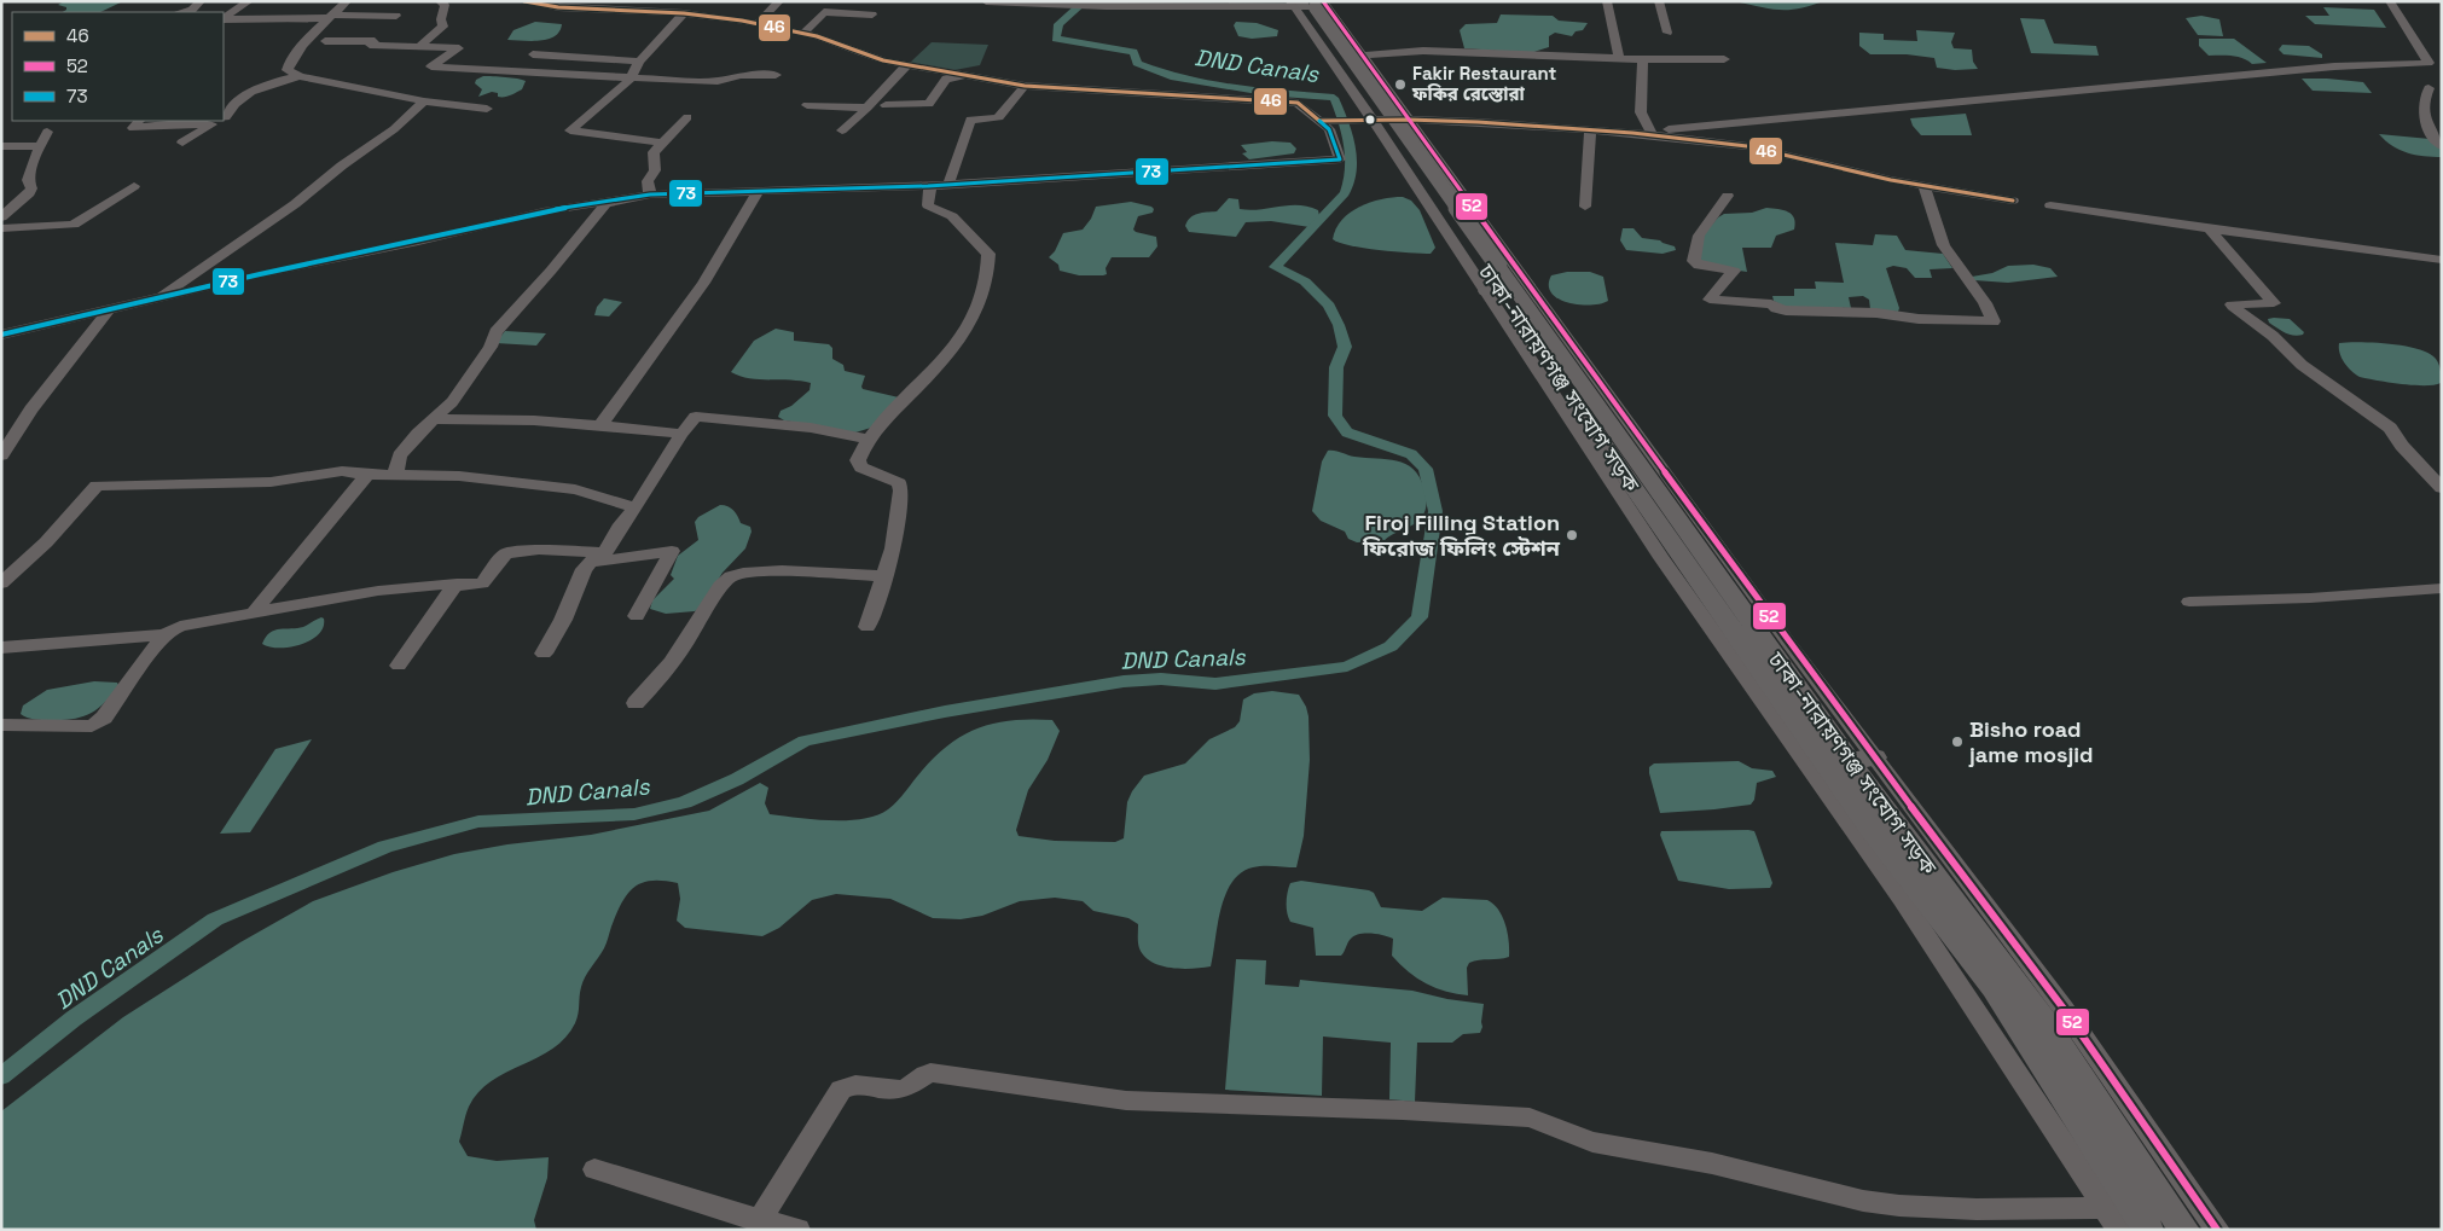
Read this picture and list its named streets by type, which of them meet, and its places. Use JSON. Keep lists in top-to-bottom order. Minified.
{"streets":{"main road":["ঢাকা-নারায়ণগঞ্জ সংযোগ সড়ক"]},"water":["DND Canals"],"places":["Fakir Restaurant ফকির রেস্তোরা","Firoj Filling Station ফিরোজ ফিলিং স্টেশন","Bisho road jame mosjid"],"lines":["transit line 46","transit line 52","transit line 73"],"legend":["46","52","73"]}
